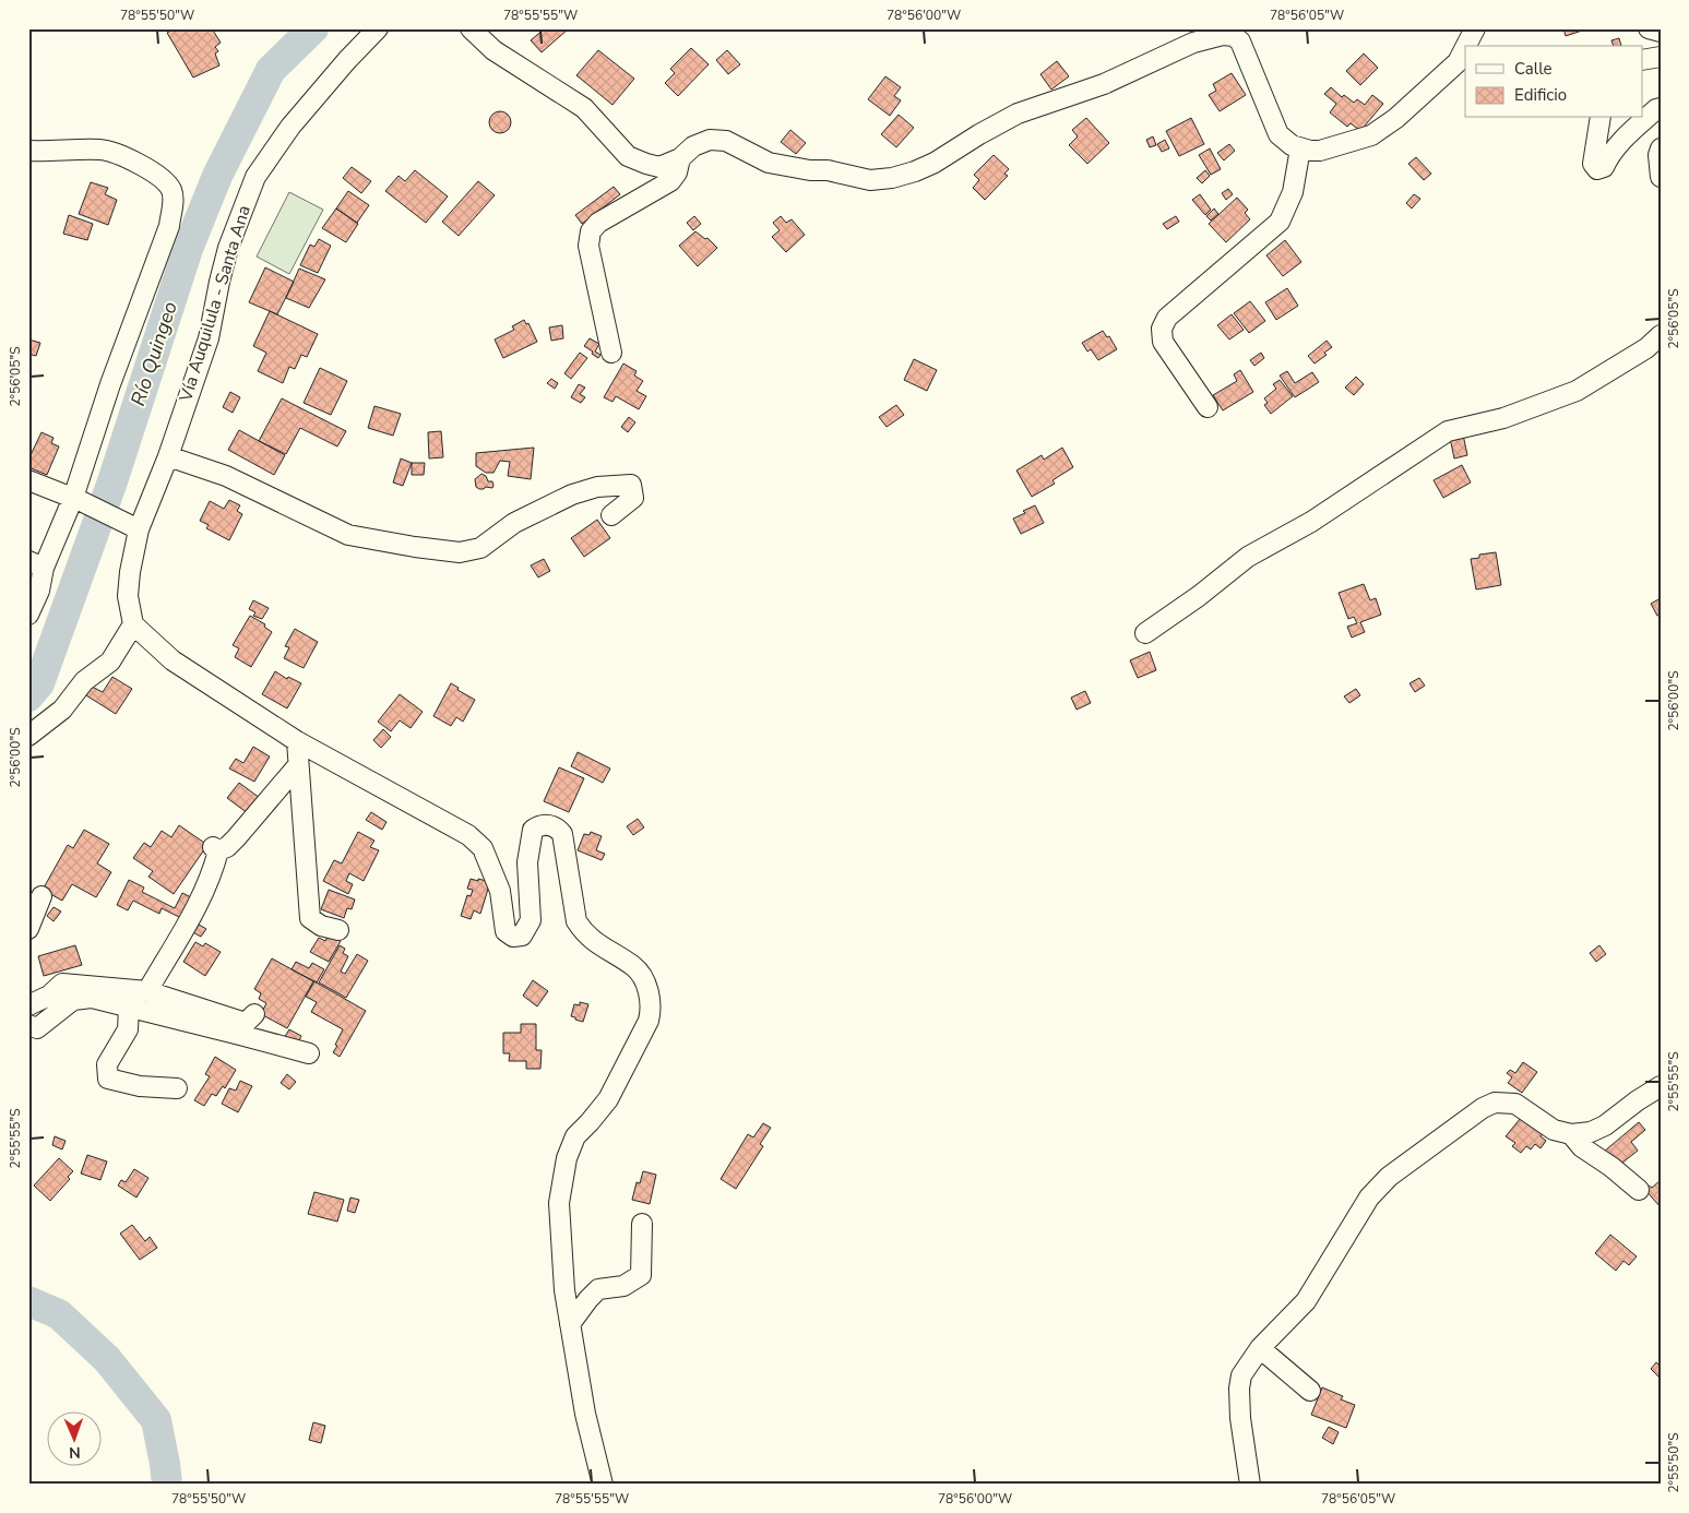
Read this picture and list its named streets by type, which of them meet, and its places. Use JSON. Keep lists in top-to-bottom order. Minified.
{"streets":{"street":["Vía Auquilula - Santa Ana"]},"water":["Río Quingeo"],"legend":["Calle","Edificio"],"north":"bottom","coordinates":["78°55'50\"W","78°55'55\"W","78°56'00\"W","78°56'05\"W","2°56'05\"S","2°56'00\"S","2°55'55\"S","2°55'50\"S"]}
